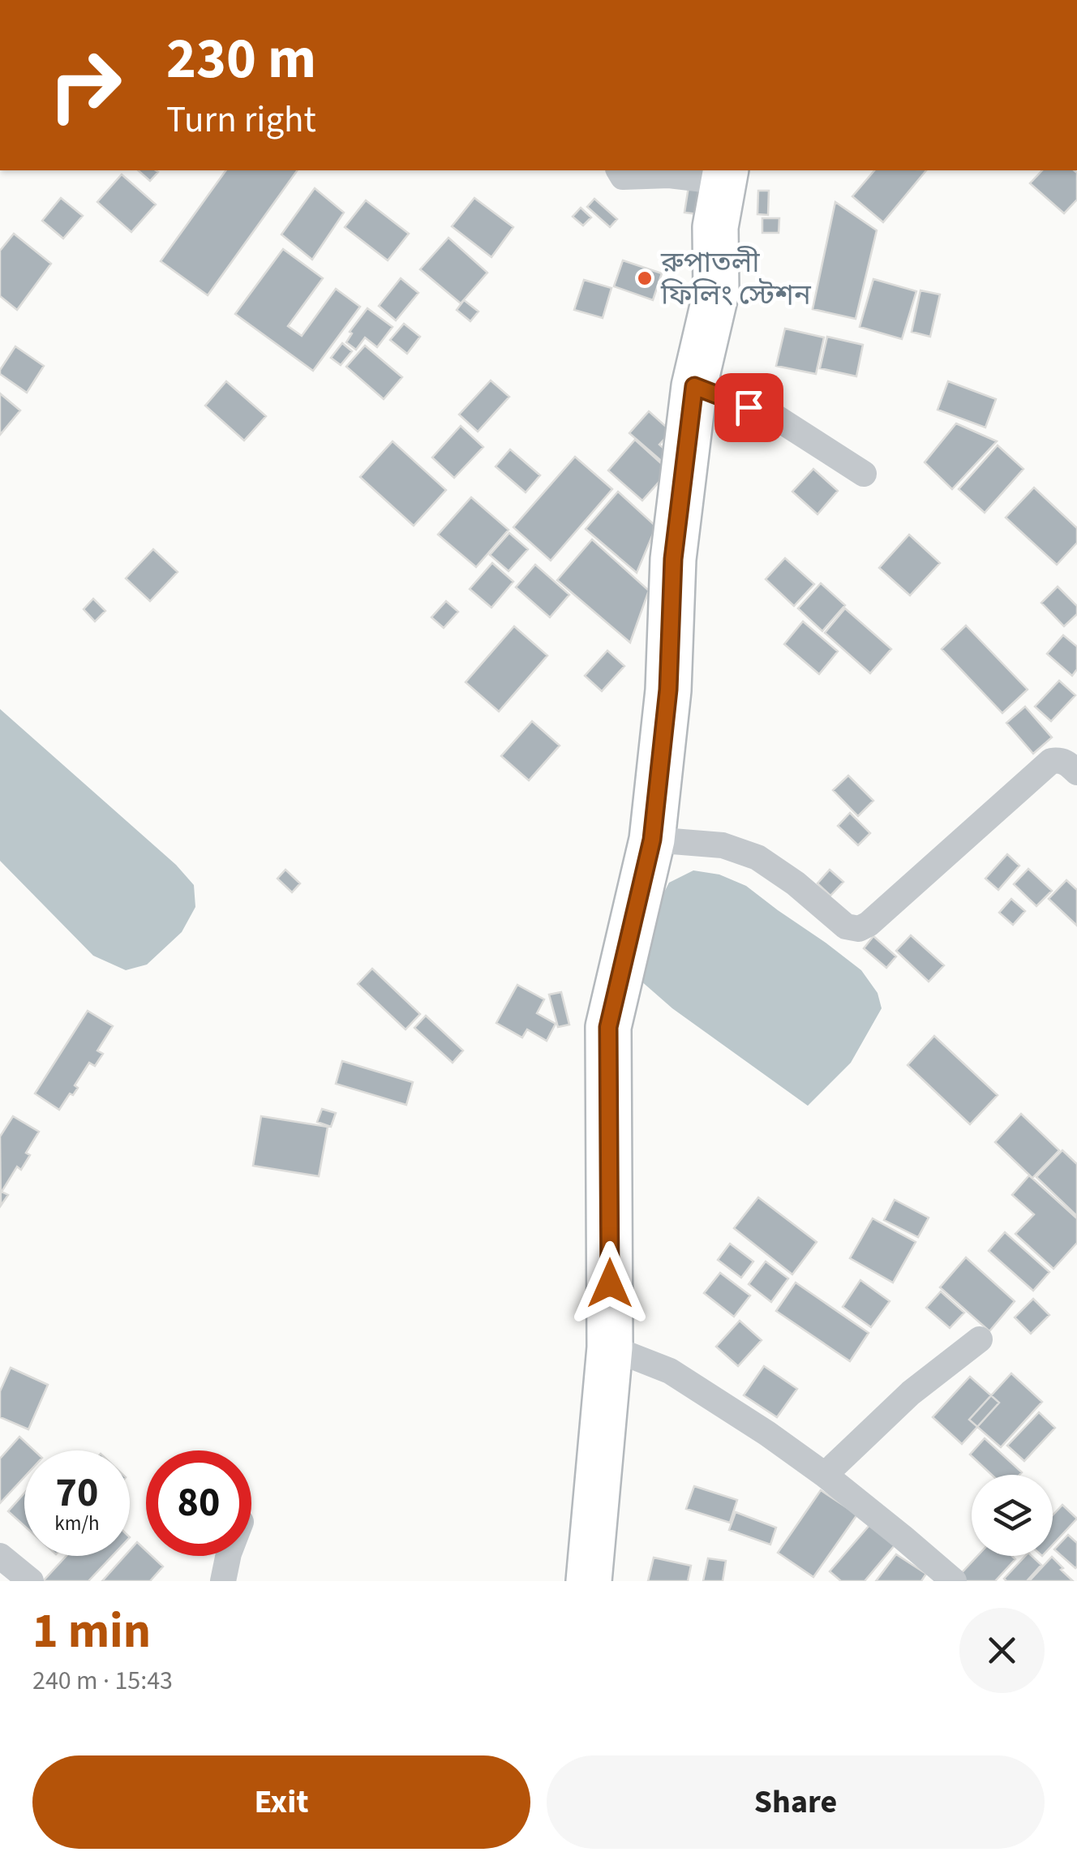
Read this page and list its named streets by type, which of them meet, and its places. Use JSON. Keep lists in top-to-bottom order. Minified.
{"places":["রুপাতলী ফিলিং স্টেশন"],"page":{"turn":["230 m","Turn right"],"speed":"70 km/h","limit":"80","heading":["1 min","240 m · 15:43"],"buttons":["Exit","Share"]}}
